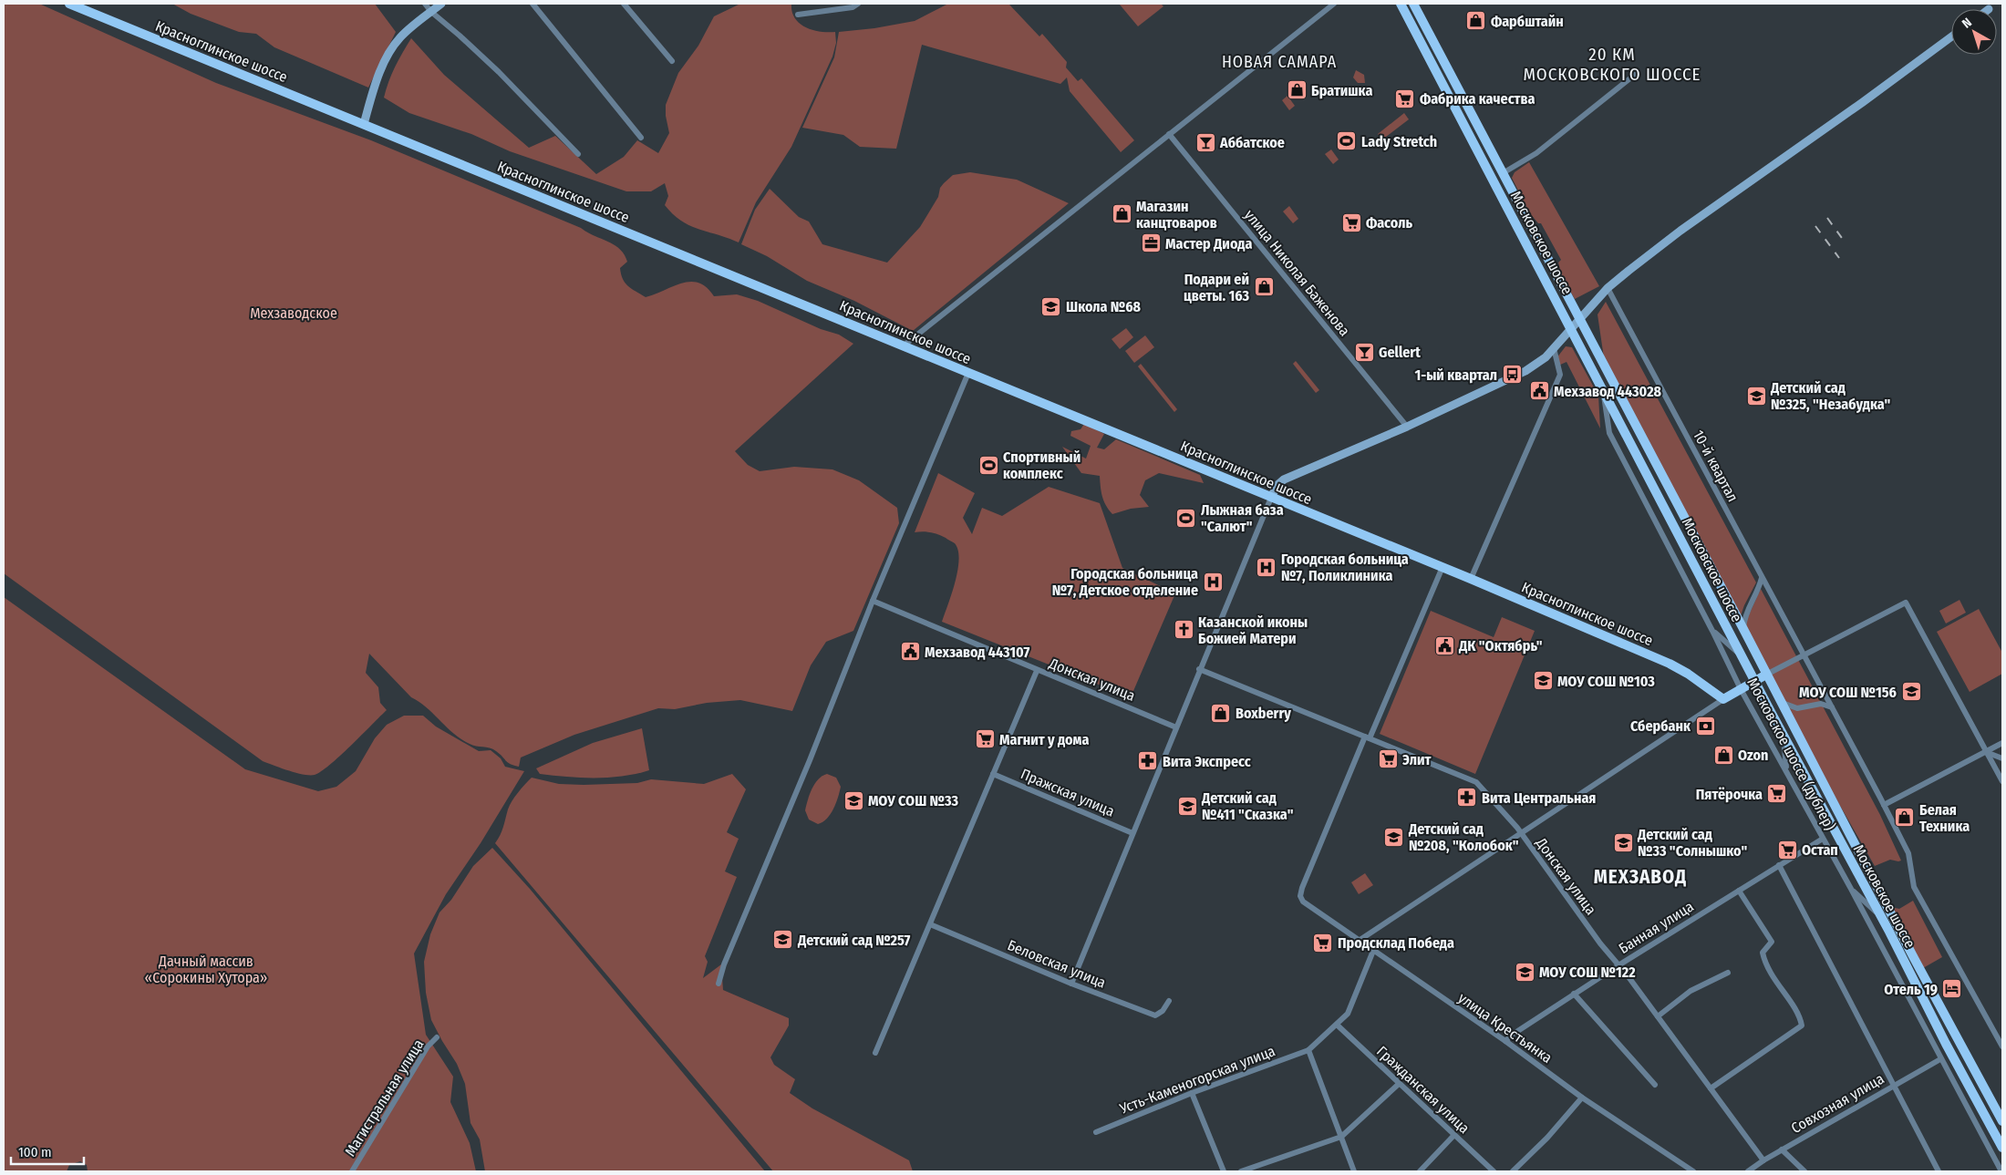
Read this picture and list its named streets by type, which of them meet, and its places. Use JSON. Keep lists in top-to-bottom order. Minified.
{"streets":{"main road":["Красноглинское шоссе","Московское шоссе"],"street":["улица Николая Баженова","10-й квартал","Донская улица","Московское шоссе (дублер)","Пражская улица","Банная улица","Беловская улица","улица Крестьянка","Усть-Каменогорская улица","Гражданская улица","Магистральная улица","Совхозная улица"]},"crossings":[["Московское шоссе","Московское шоссе (дублер)"],["Донская улица","Банная улица"],["Донская улица","улица Крестьянка"],["Донская улица","Совхозная улица"],["Московское шоссе (дублер)","Банная улица"],["Московское шоссе (дублер)","Совхозная улица"],["Банная улица","улица Крестьянка"]],"districts":["20 КМ МОСКОВСКОГО ШОССЕ","НОВАЯ САМАРА","МЕХЗАВОД"],"parks":["Мехзаводское","Дачный массив «Сорокины Хутора»"],"places":{"shop":["Фарбштайн","Братишка","Магазин канцтоваров","Подари ей цветы. 163","Boxberry","Ozon","Белая Техника"],"supermarket":["Фабрика качества","Фасоль","Магнит у дома","Элит","Пятёрочка","Остап","Продсклад Победа"],"sports":["Lady Stretch","Спортивный комплекс","Лыжная база \"Салют\""],"bar":["Аббатское","Gellert"],"office":["Мастер Диода"],"school or university":["Школа №68","Детский сад №325, \"Незабудка\"","МОУ СОШ №103","МОУ СОШ №156","МОУ СОШ №33","Детский сад №411 \"Сказка\"","Детский сад №208, \"Колобок\"","Детский сад №33 \"Солнышко\"","Детский сад №257","МОУ СОШ №122"],"bus stop":["1-ый квартал"],"public building":["Мехзавод 443028","ДК \"Октябрь\"","Мехзавод 443107"],"hospital":["Городская больница №7, Поликлиника","Городская больница №7, Детское отделение"],"church":["Казанской иконы Божией Матери"],"bank":["Сбербанк"],"pharmacy":["Вита Экспресс","Вита Центральная"],"hotel":["Отель 19"]},"scale_bar":"100 m","north":"top left"}
